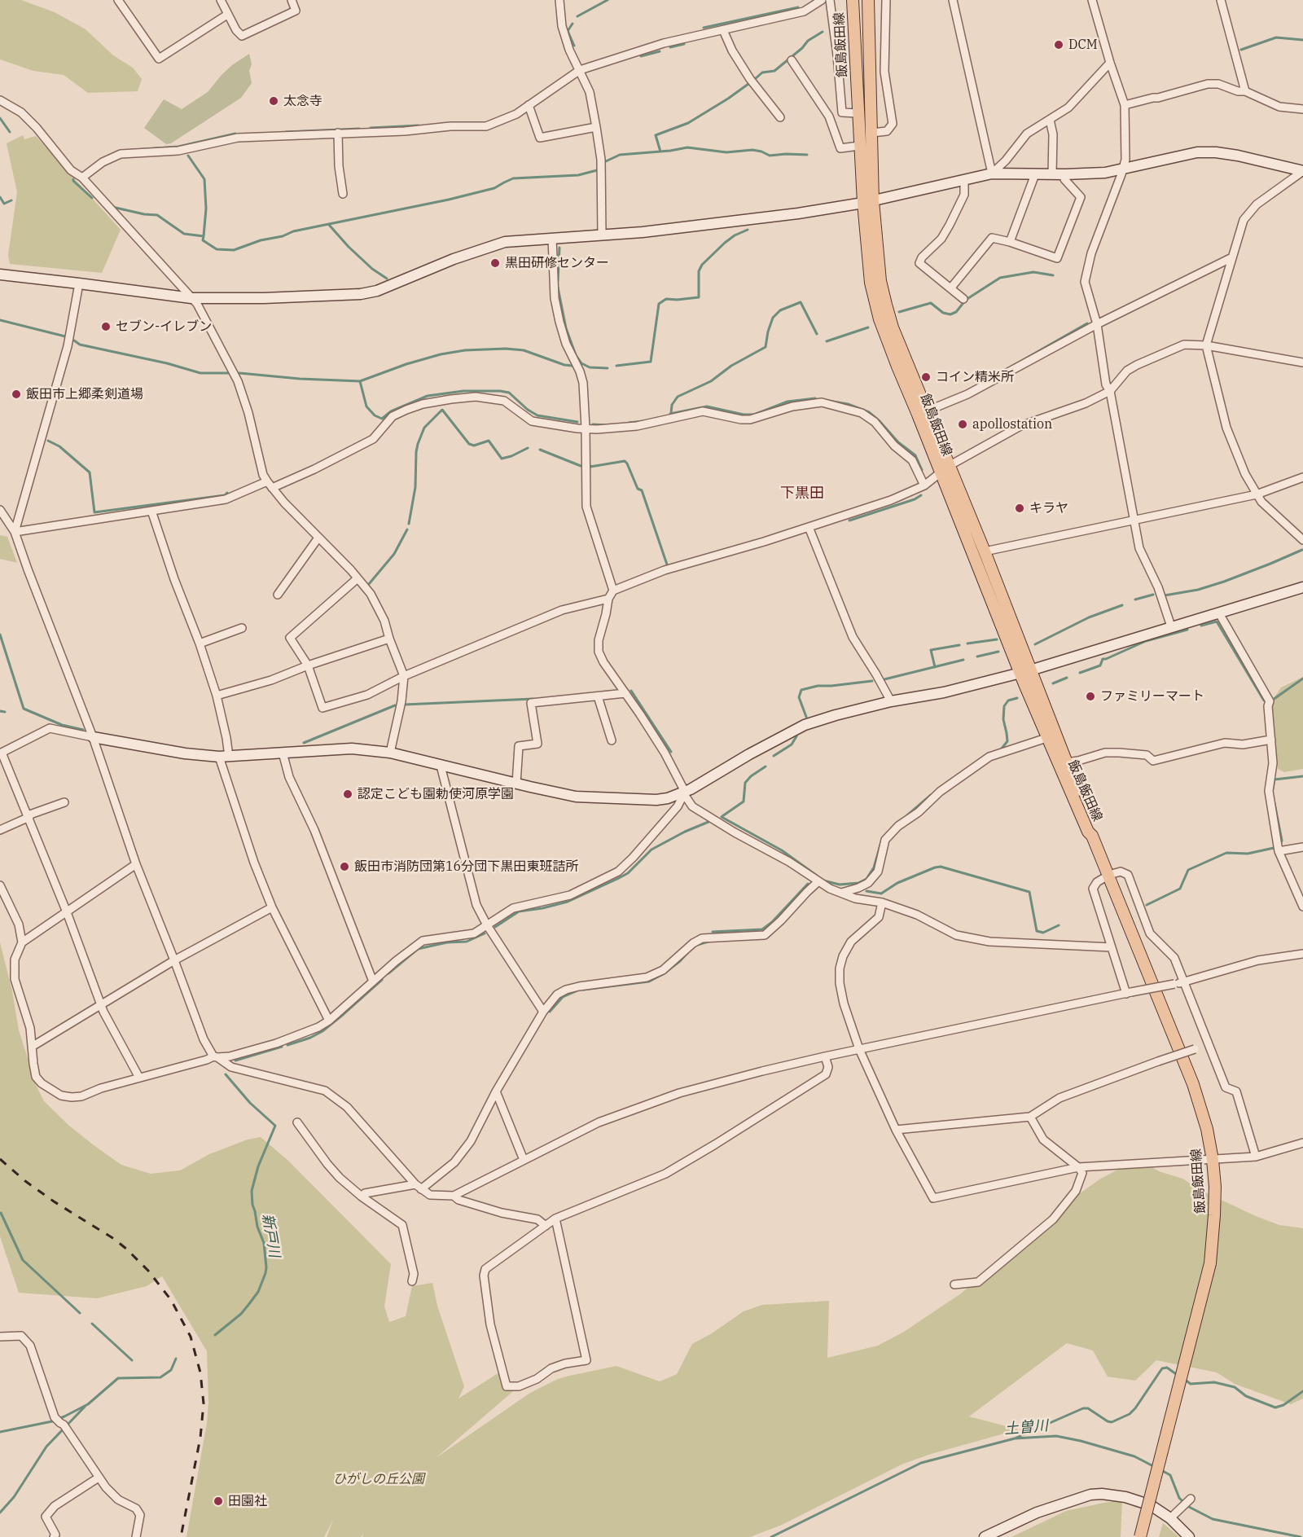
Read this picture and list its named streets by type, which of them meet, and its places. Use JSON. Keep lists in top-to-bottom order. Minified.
{"streets":{"main road":["飯島飯田線"]},"districts":["下黒田"],"water":["新戸川","土曽川"],"parks":["ひがしの丘公園"],"places":["DCM","太念寺","黒田研修センター","セブン-イレブン","コイン精米所","飯田市上郷柔剣道場","apollostation","キラヤ","ファミリーマート","認定こども園勅使河原学園","飯田市消防団第16分団下黒田東班詰所","田園社"]}
